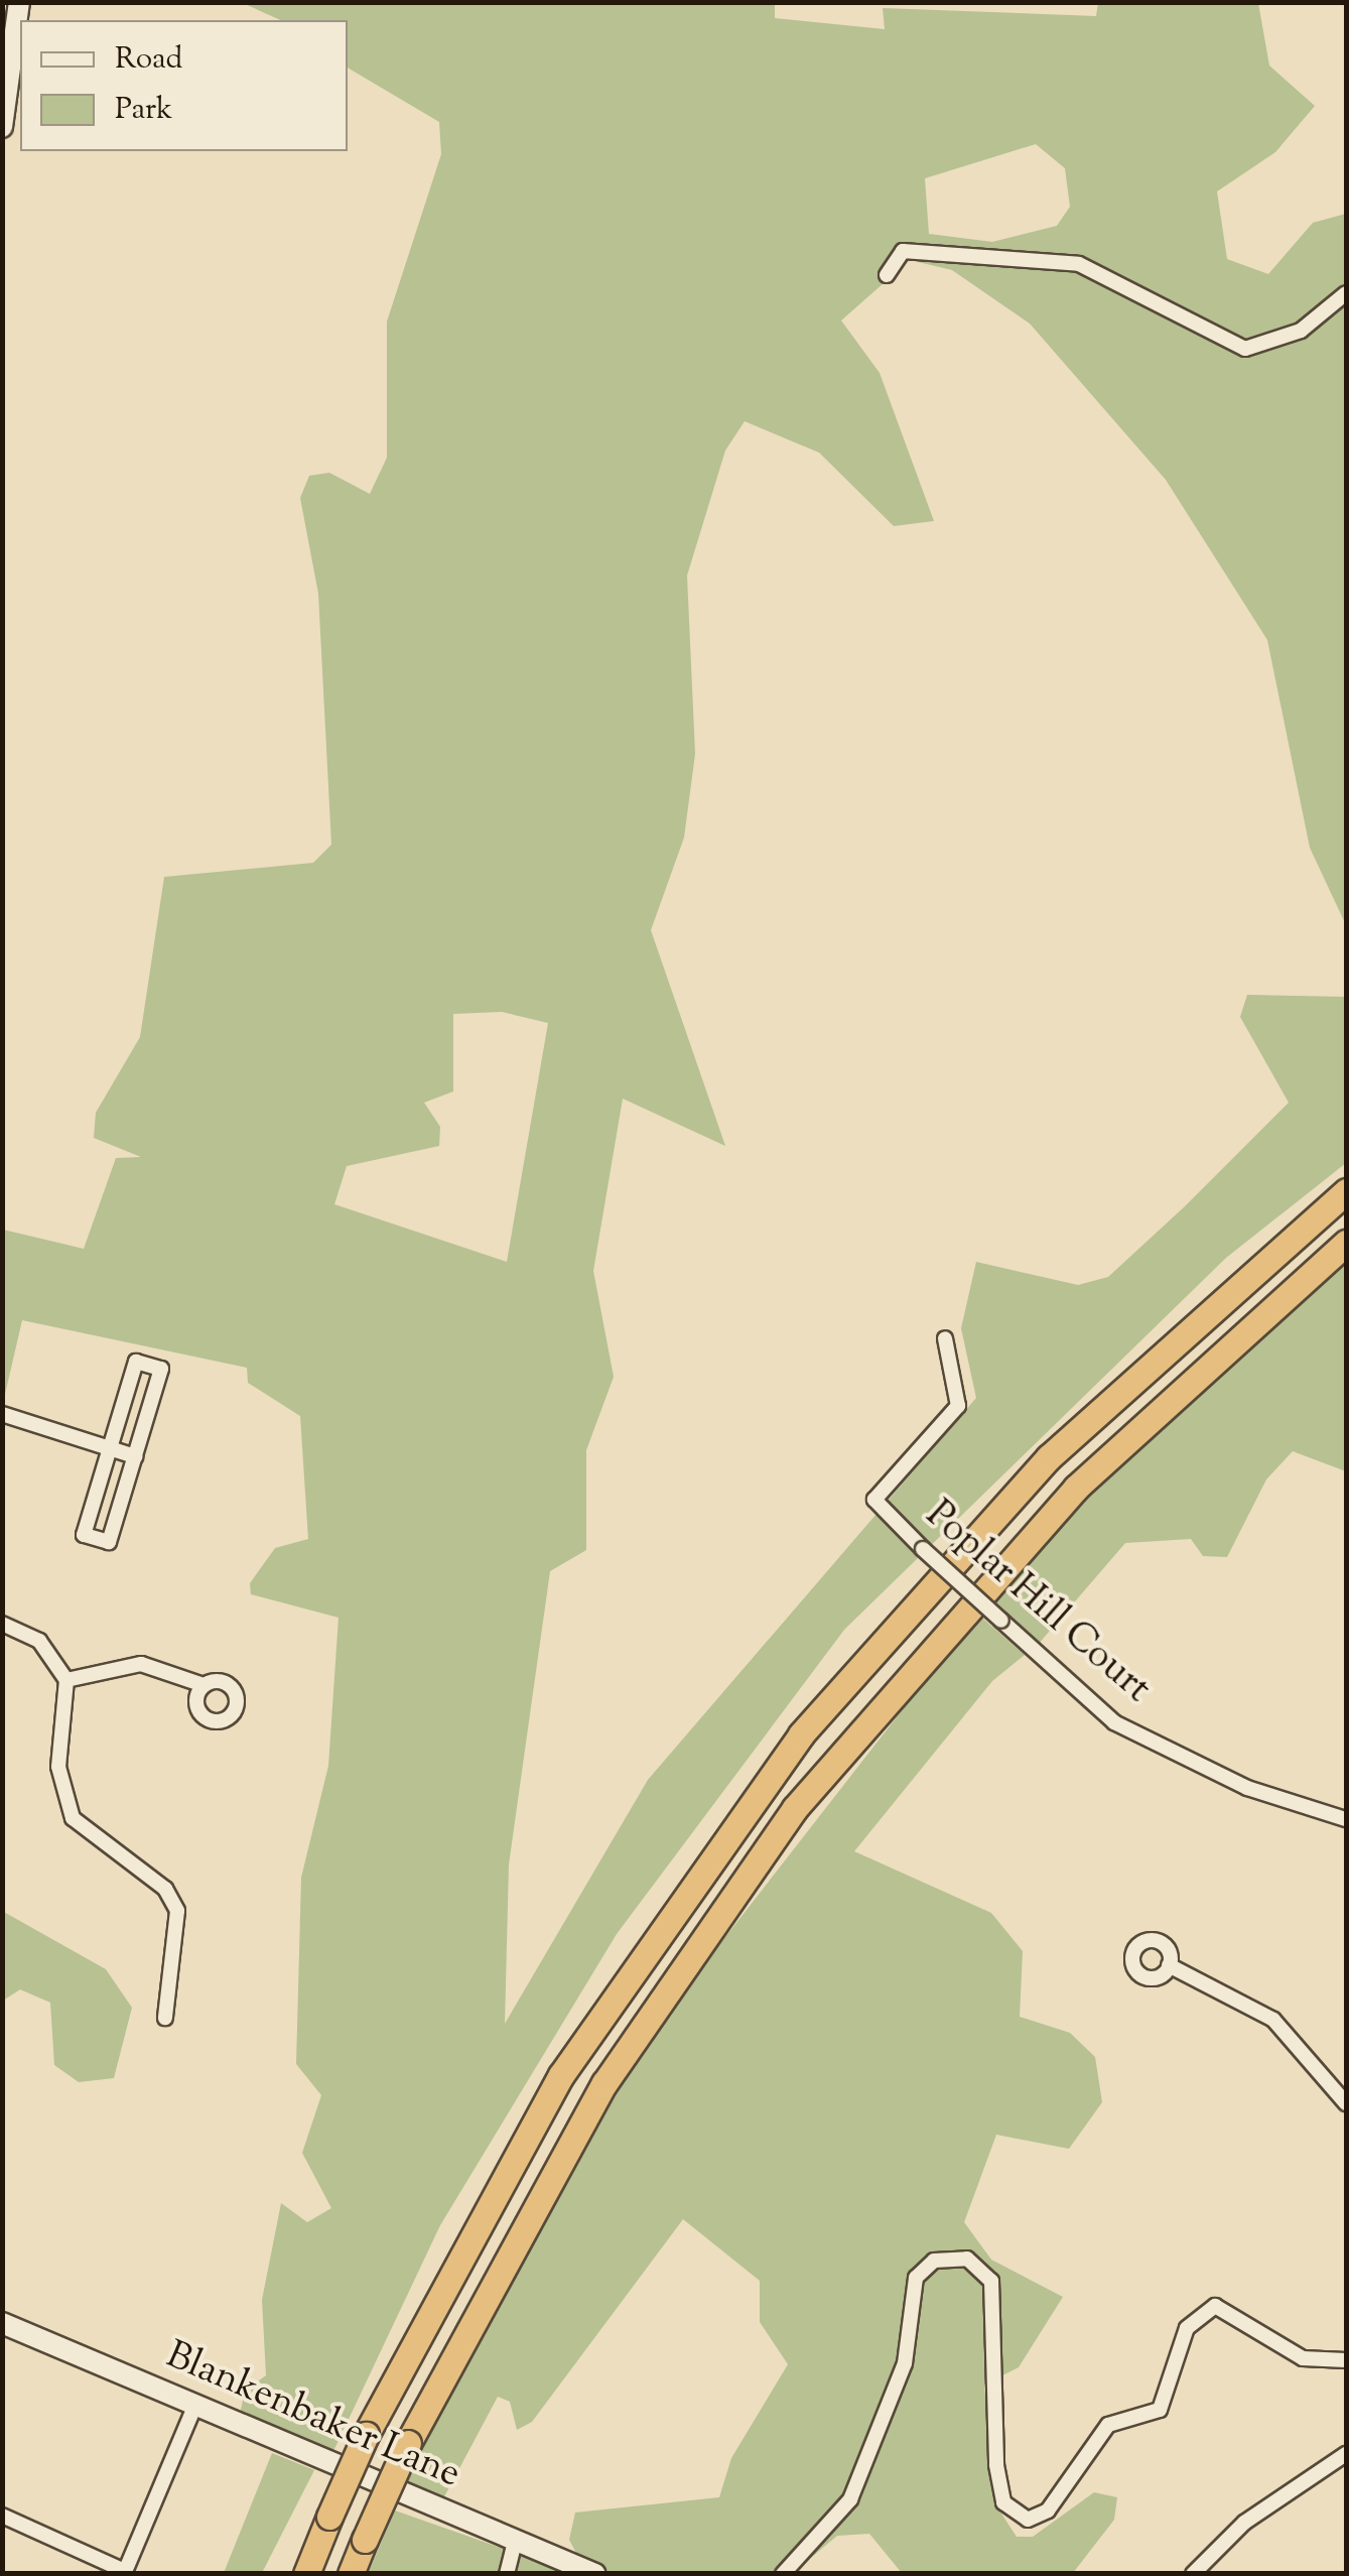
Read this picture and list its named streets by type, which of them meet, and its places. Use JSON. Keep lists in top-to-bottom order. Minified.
{"streets":{"street":["Poplar Hill Court","Blankenbaker Lane"]},"legend":["Road","Park"]}
